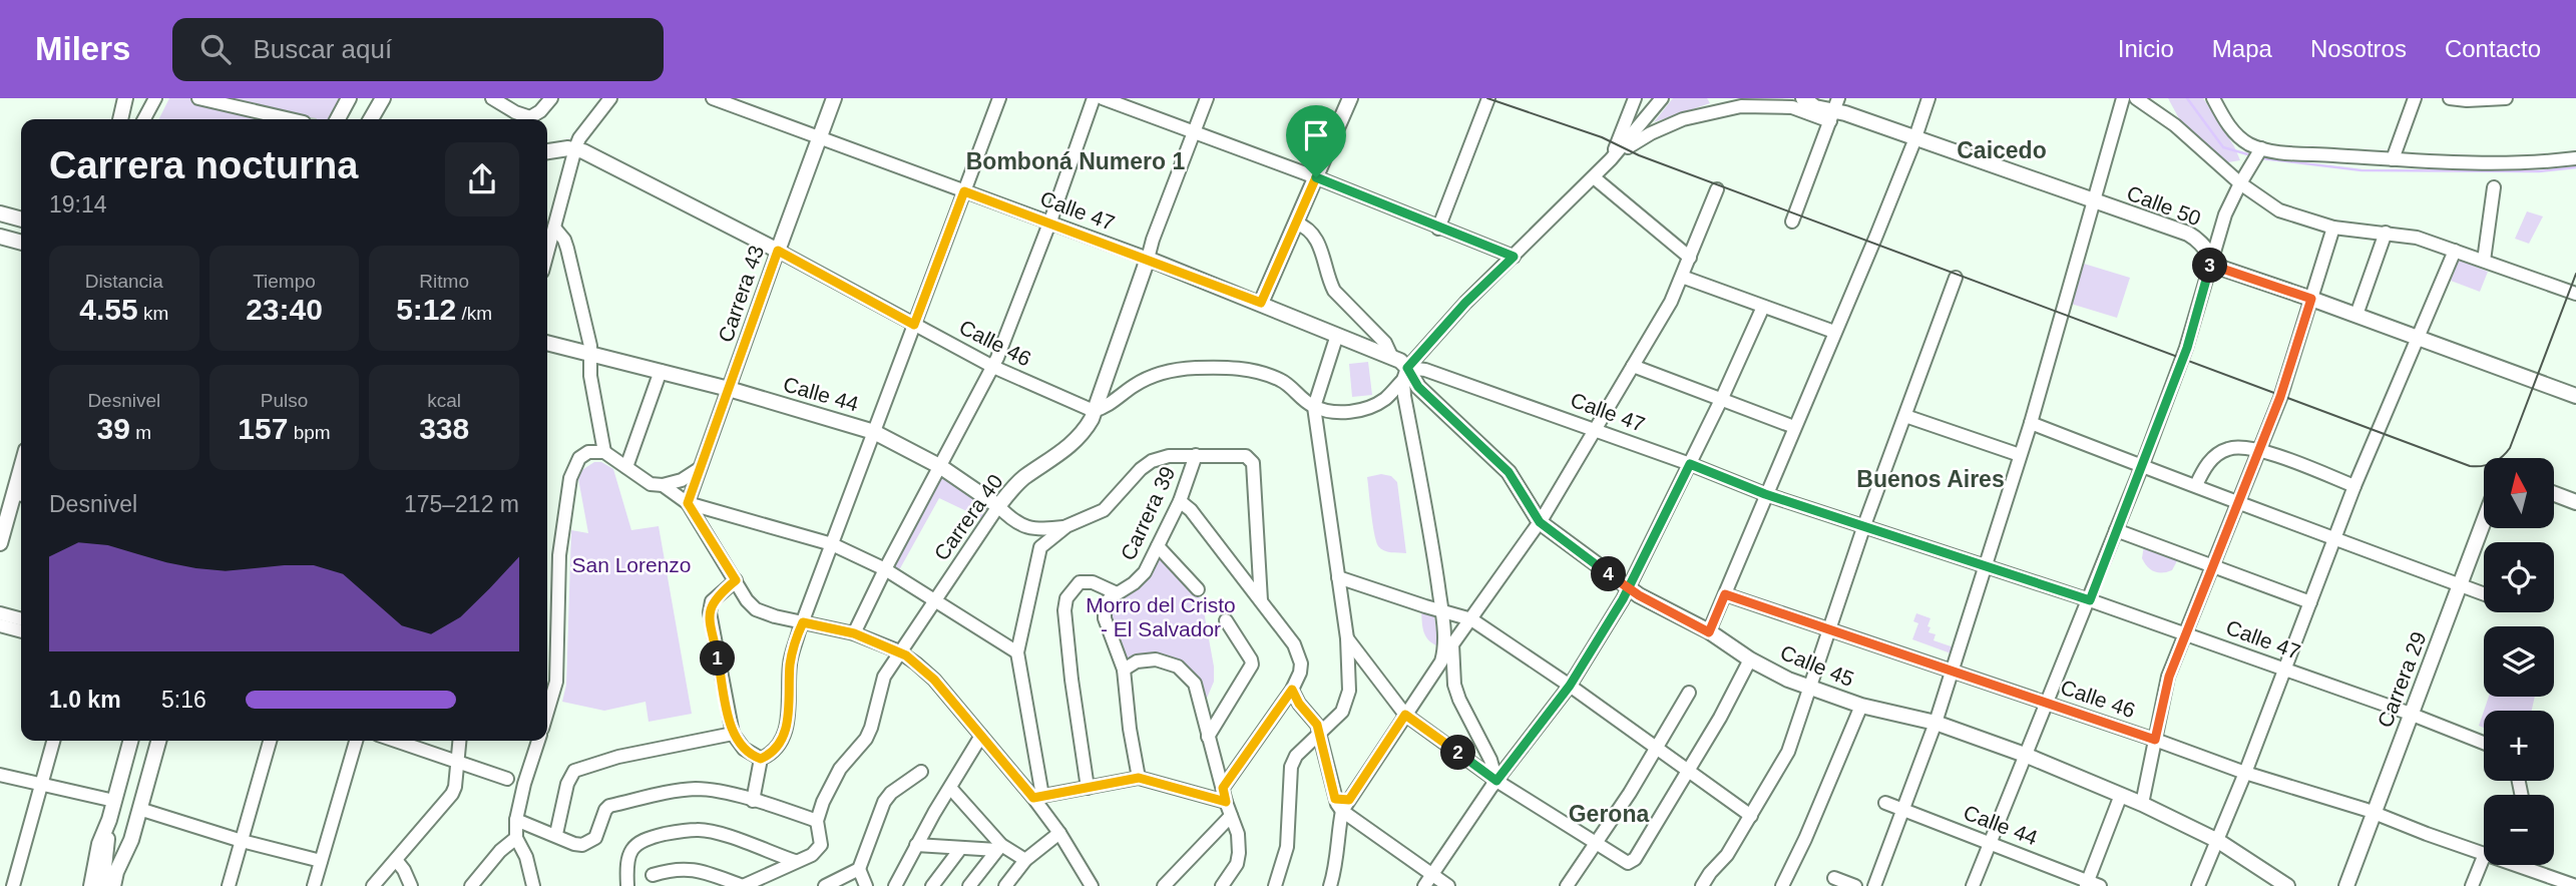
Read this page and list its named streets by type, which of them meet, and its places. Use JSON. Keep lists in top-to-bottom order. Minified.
{"streets":{"main road":["Calle 50","Calle 47","Carrera 43","Calle 46","Calle 44","Carrera 40","Calle 45","Carrera 29"],"street":["Carrera 39"]},"crossings":[["Calle 47","Carrera 43"],["Calle 47","Carrera 40"],["Calle 47","Calle 45"],["Calle 47","Carrera 29"],["Carrera 43","Calle 46"],["Carrera 43","Calle 44"],["Calle 46","Carrera 40"],["Calle 46","Carrera 29"],["Calle 44","Carrera 40"]],"districts":["Caicedo","Bomboná Numero 1","Buenos Aires","Gerona"],"parks":["San Lorenzo","Morro del Cristo - El Salvador"],"north":"top","page":{"header":"Milers","search":"Buscar aquí","nav":["Inicio","Mapa","Nosotros","Contacto"],"heading":["Carrera nocturna","19:14"],"stats":[["Distancia","4.55 km"],["Tiempo","23:40"],["Ritmo","5:12 /km"],["Desnivel","39 m"],["Pulso","157 bpm"],["kcal","338"]],"pins":["3","4","1","2"],"map_buttons":["+","−"],"chart":["Desnivel","175–212 m"],"list":[{"name":"1.0 km","note":"5:16"}]}}
